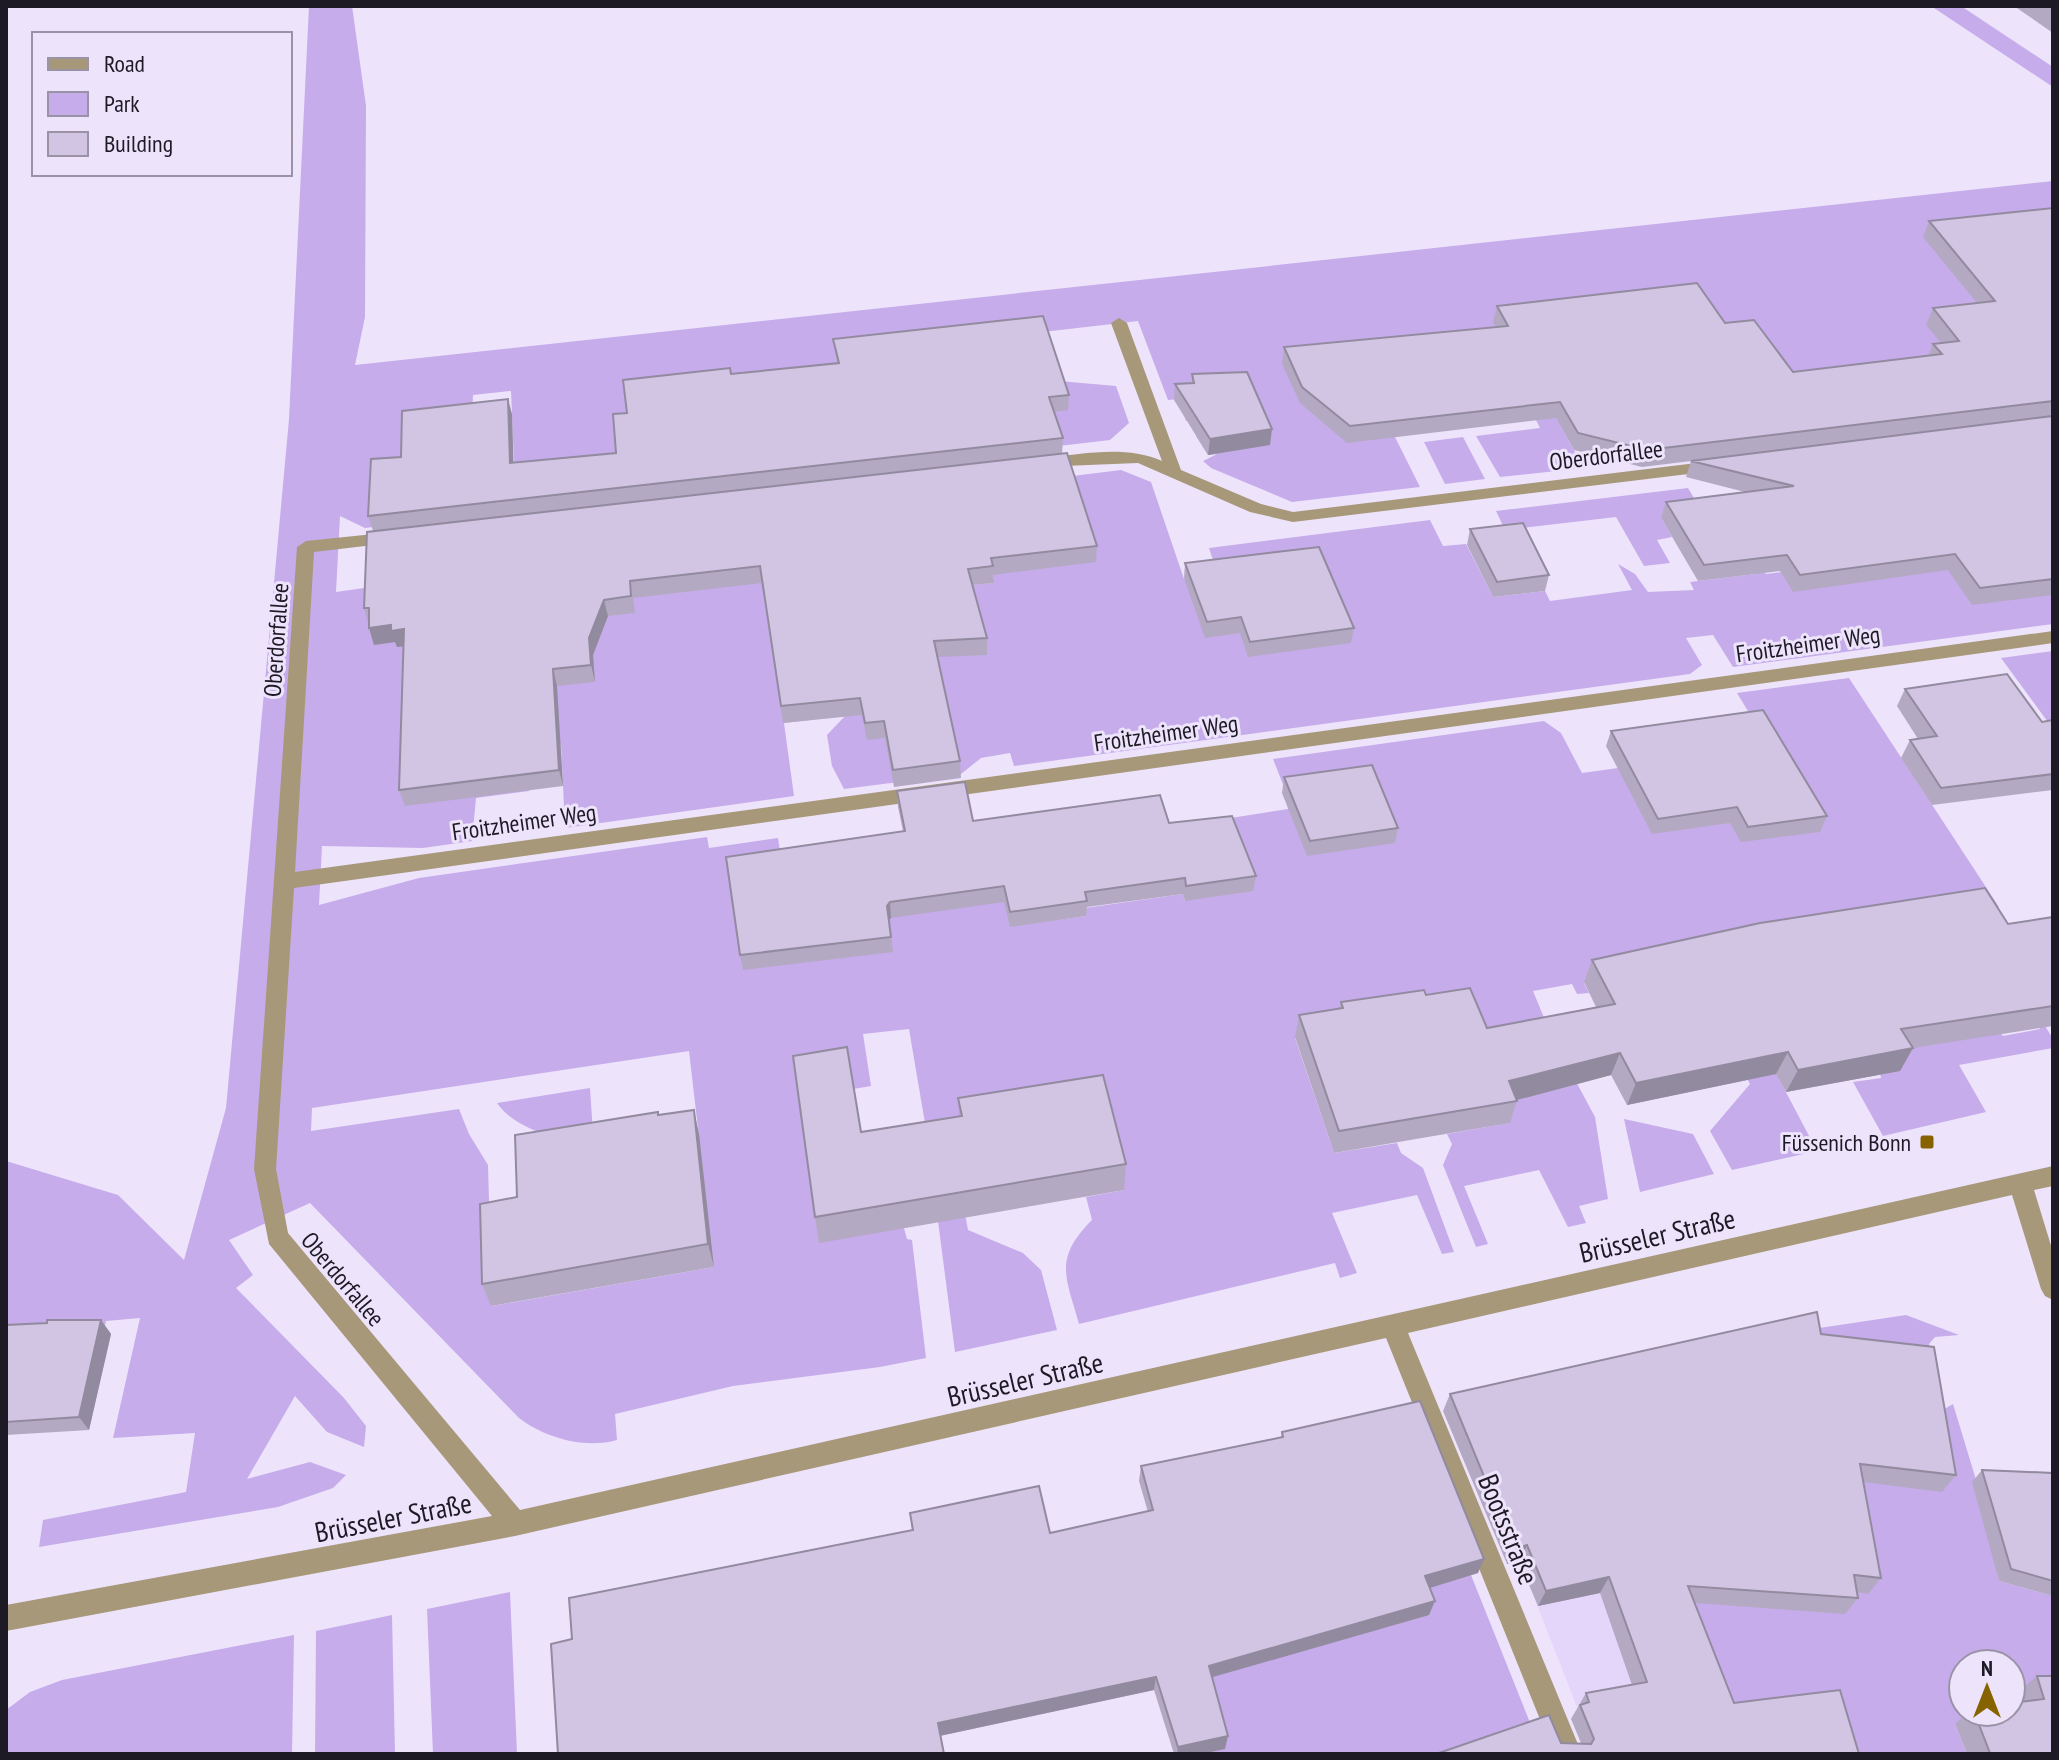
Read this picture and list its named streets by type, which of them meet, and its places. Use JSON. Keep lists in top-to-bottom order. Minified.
{"streets":{"street":["Oberdorfallee","Froitzheimer Weg","Brüsseler Straße","Bootsstraße"]},"crossings":[["Oberdorfallee","Froitzheimer Weg"],["Oberdorfallee","Brüsseler Straße"],["Brüsseler Straße","Bootsstraße"]],"places":{"transit":["Füssenich Bonn"]},"legend":["Road","Park","Building"],"north":"top"}
